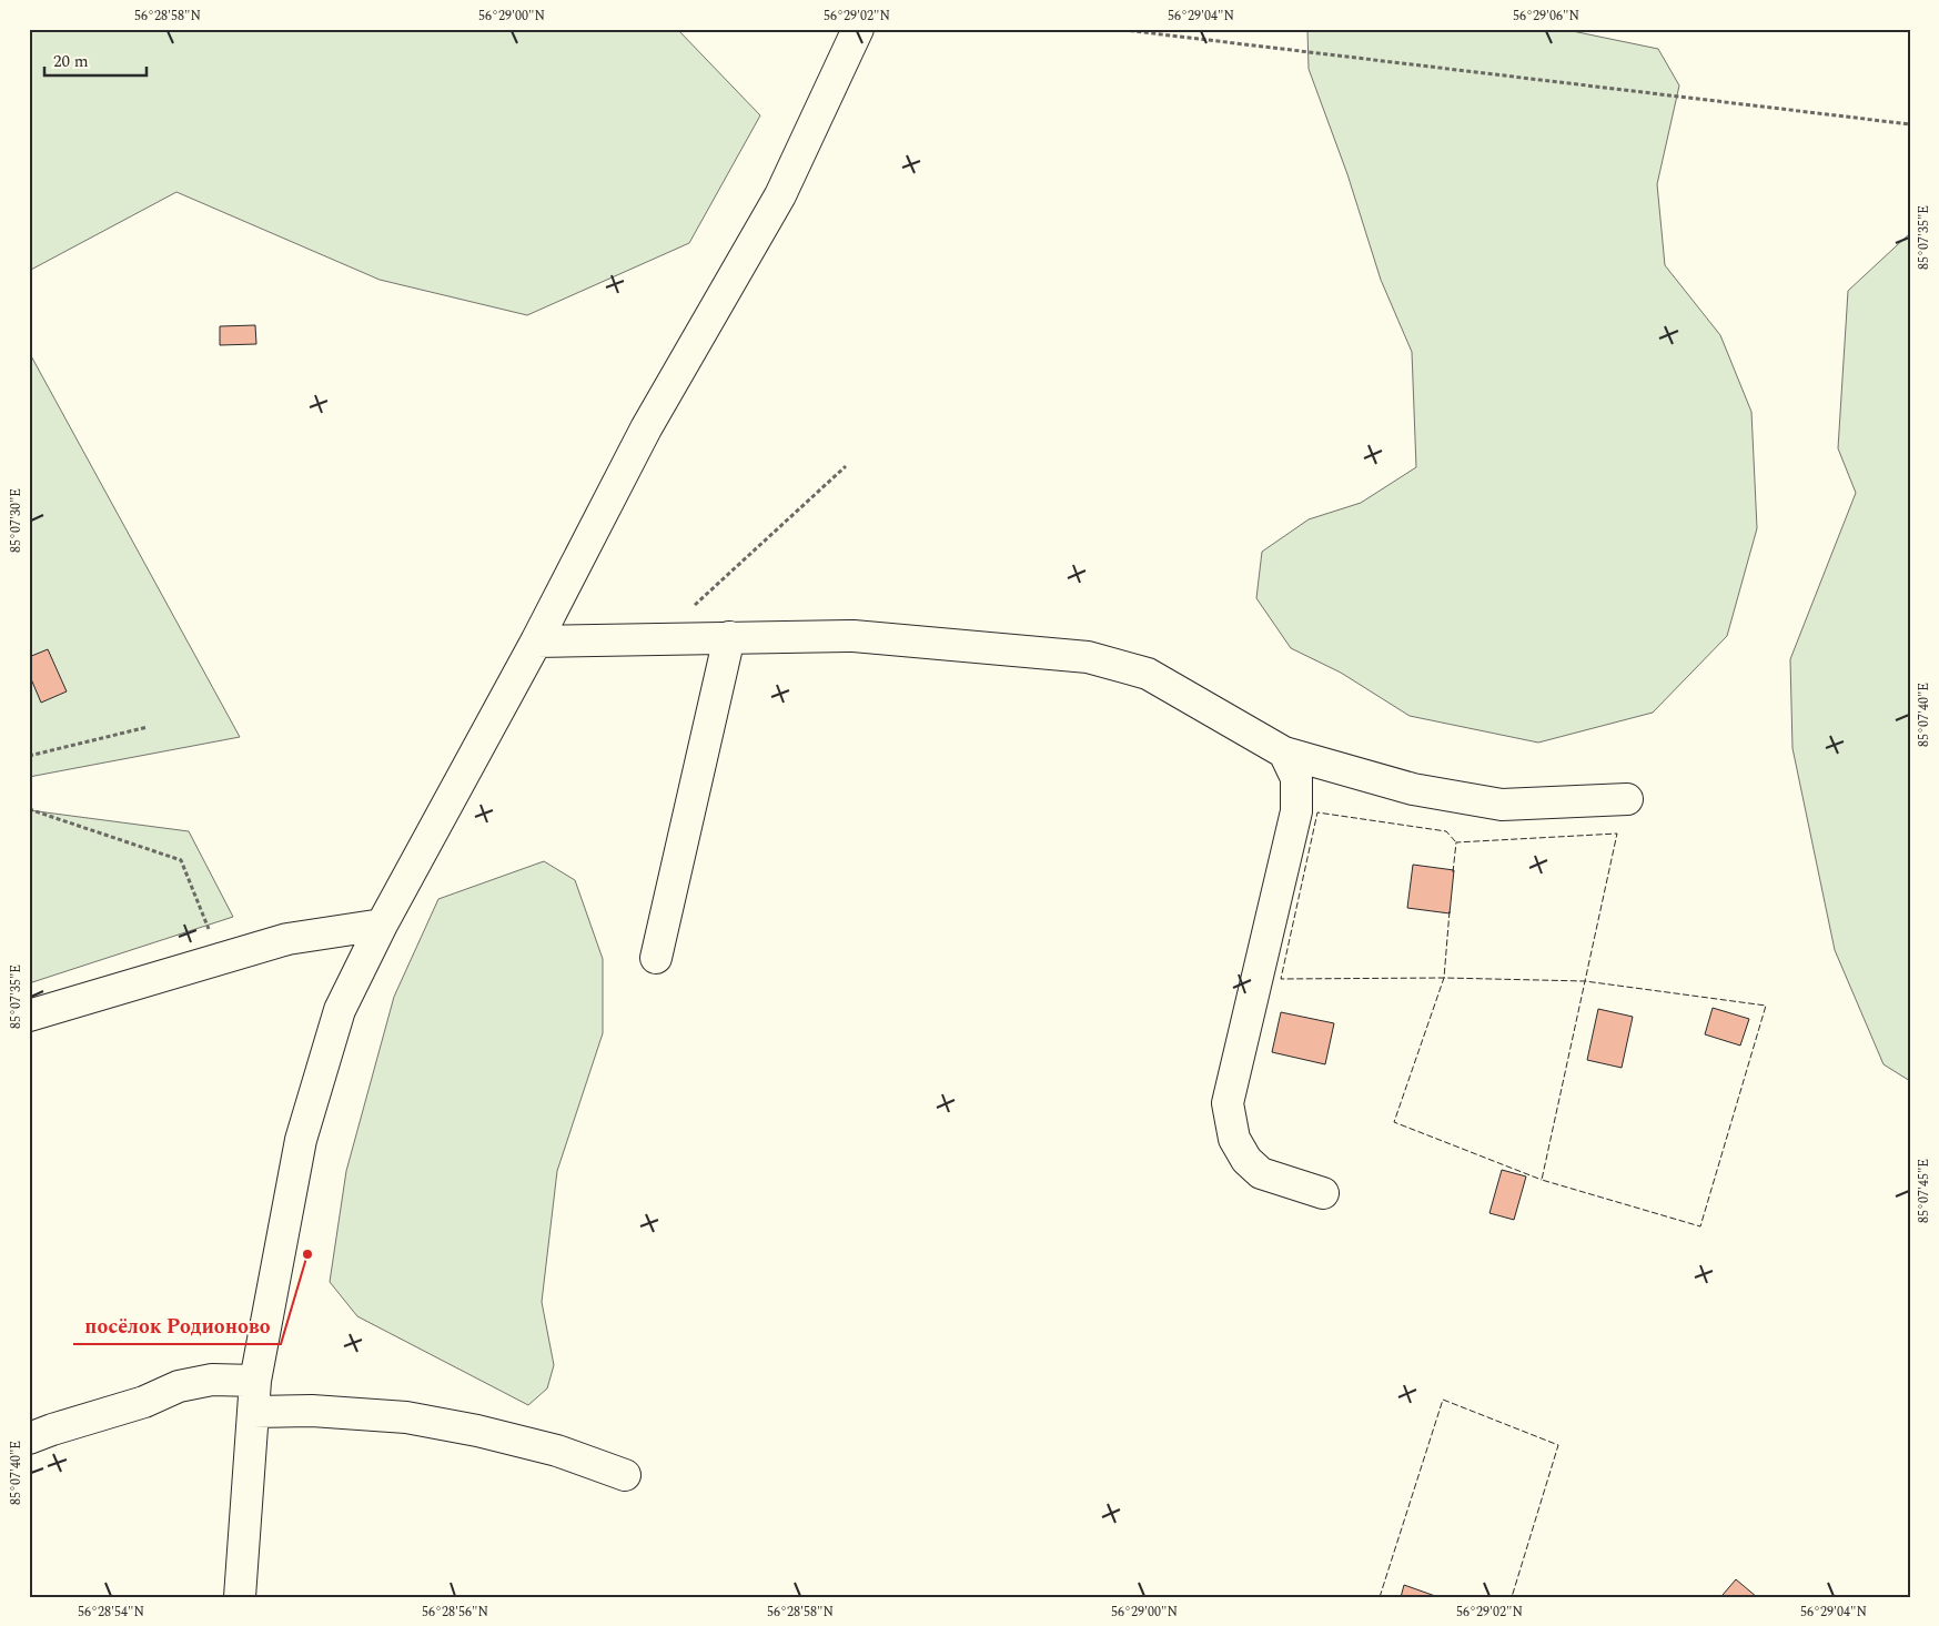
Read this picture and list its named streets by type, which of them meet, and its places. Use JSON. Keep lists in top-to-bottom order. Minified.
{"places":["посёлок Родионово"],"scale_bar":"20 m","coordinates":["56°28'58\"N","56°29'00\"N","56°29'02\"N","56°29'04\"N","56°29'06\"N","85°07'35\"E","85°07'30\"E","85°07'40\"E","85°07'45\"E","56°28'54\"N","56°28'56\"N"]}
